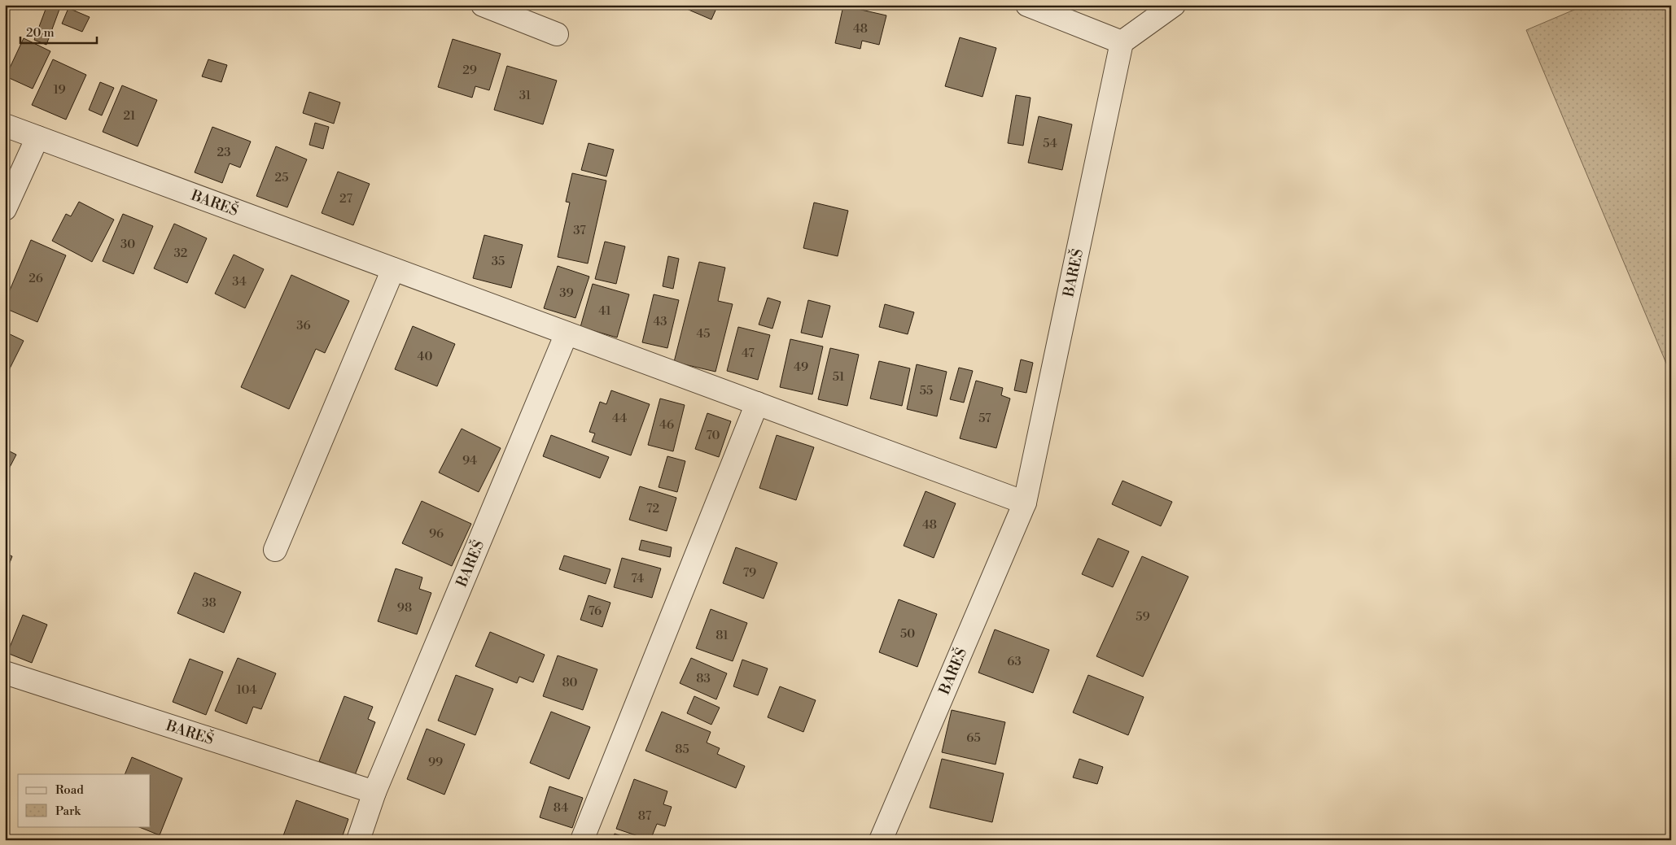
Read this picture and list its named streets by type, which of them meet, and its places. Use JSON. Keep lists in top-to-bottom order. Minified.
{"streets":{"street":["BAREŠ"]},"house_numbers":["48","29","19","31","21","54","23","25","27","37","30","32","35","26","34","39","41","43","36","45","47","40","49","51","55","44","57","46","70","94","72","48","96","79","74","38","98","76","59","50","81","63","83","80","104","65","85","99","84","87"],"legend":["Road","Park"],"scale_bar":"20 m"}
